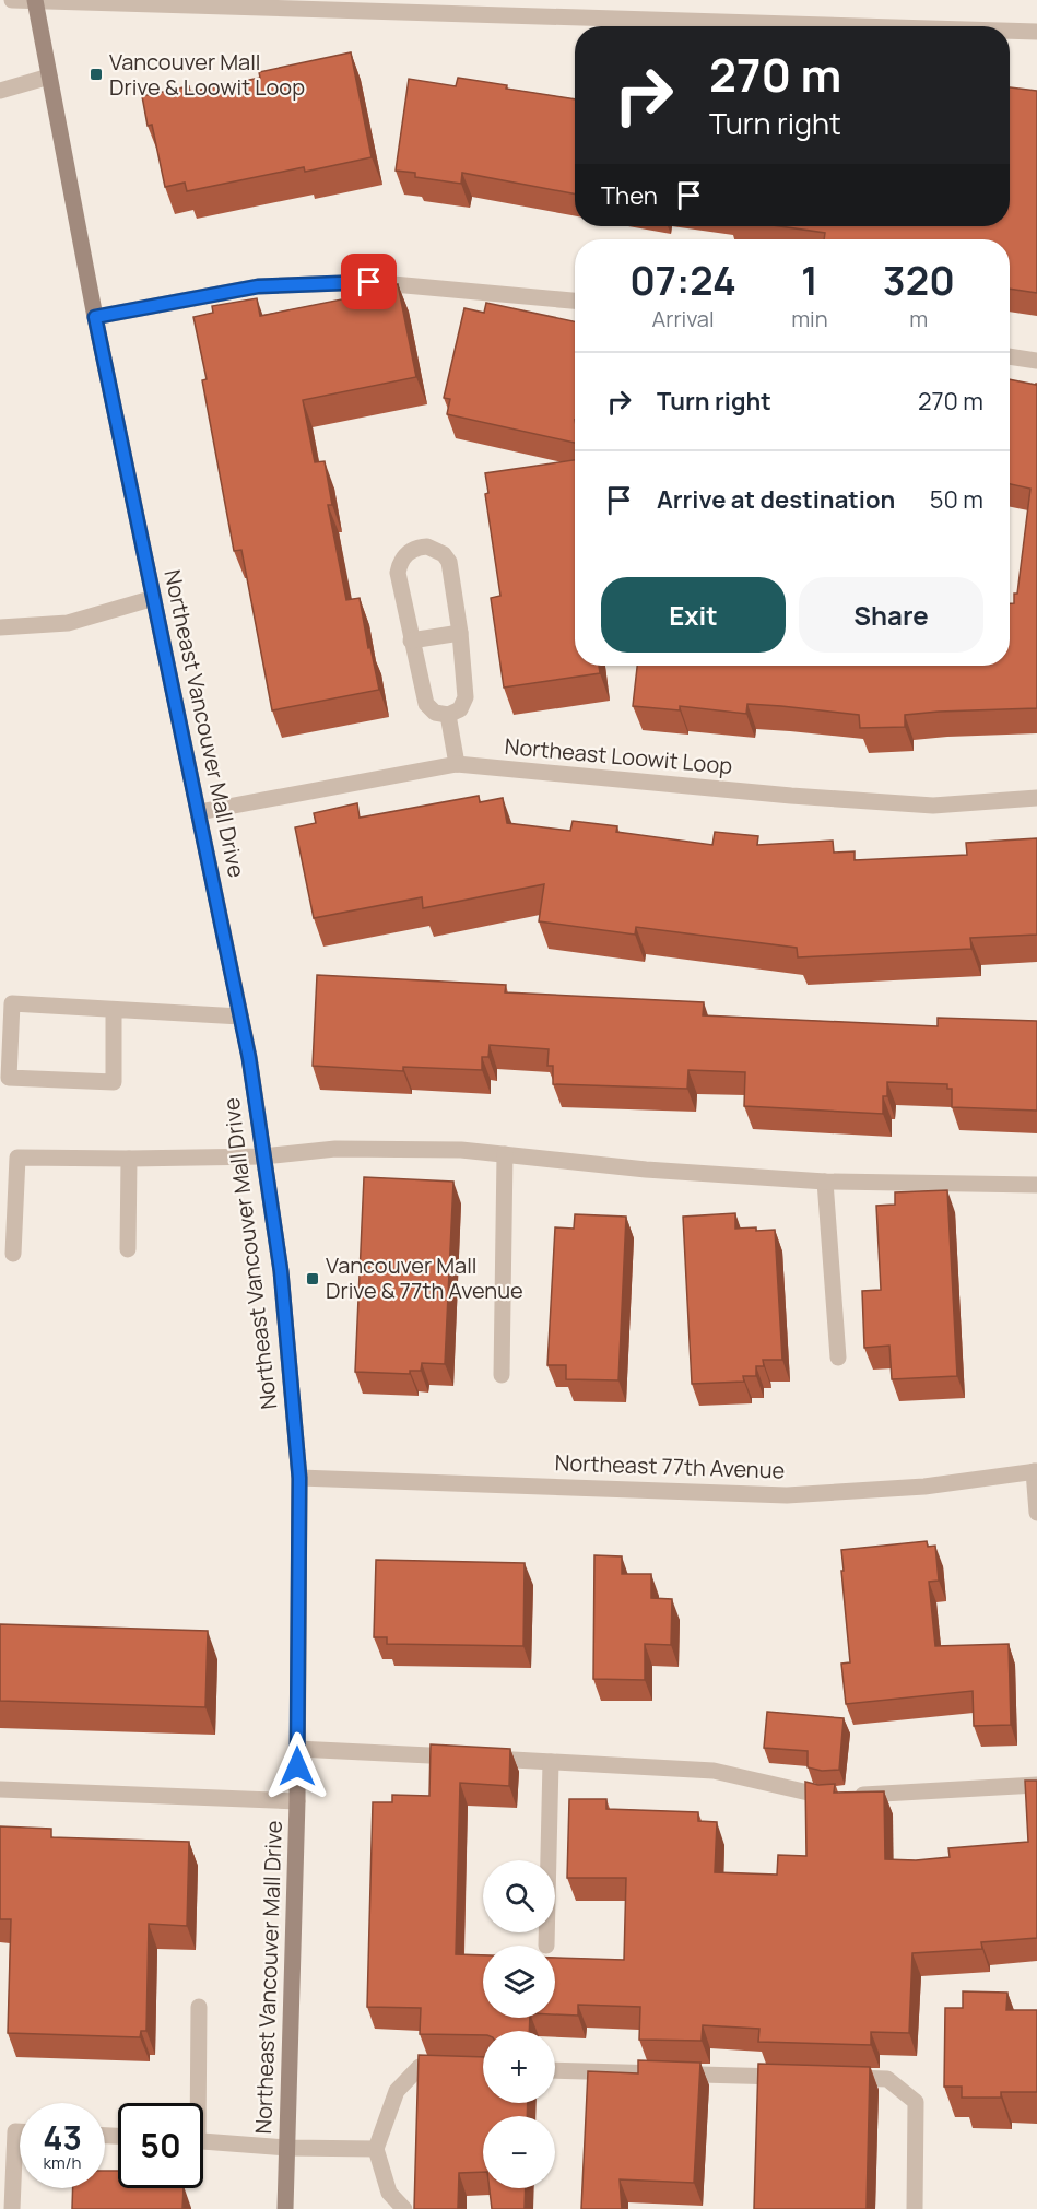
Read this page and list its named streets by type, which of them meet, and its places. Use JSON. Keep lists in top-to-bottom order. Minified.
{"streets":{"main road":["Northeast Vancouver Mall Drive"],"street":["Northeast Loowit Loop","Northeast 77th Avenue"]},"crossings":[["Northeast Vancouver Mall Drive","Northeast Loowit Loop"],["Northeast Vancouver Mall Drive","Northeast 77th Avenue"]],"places":{"transit":["Vancouver Mall Drive & Loowit Loop","Vancouver Mall Drive & 77th Avenue"]},"page":{"turn":["270 m","Turn right"],"then":"Then","eta":["07:24","Arrival","1","min","320","m"],"list":[{"name":"Turn right","value":"270 m"},{"name":"Arrive at destination","value":"50 m"}],"buttons":["Exit","Share"],"map_buttons":["+","−"],"speed":"43 km/h","limit":"50"}}
